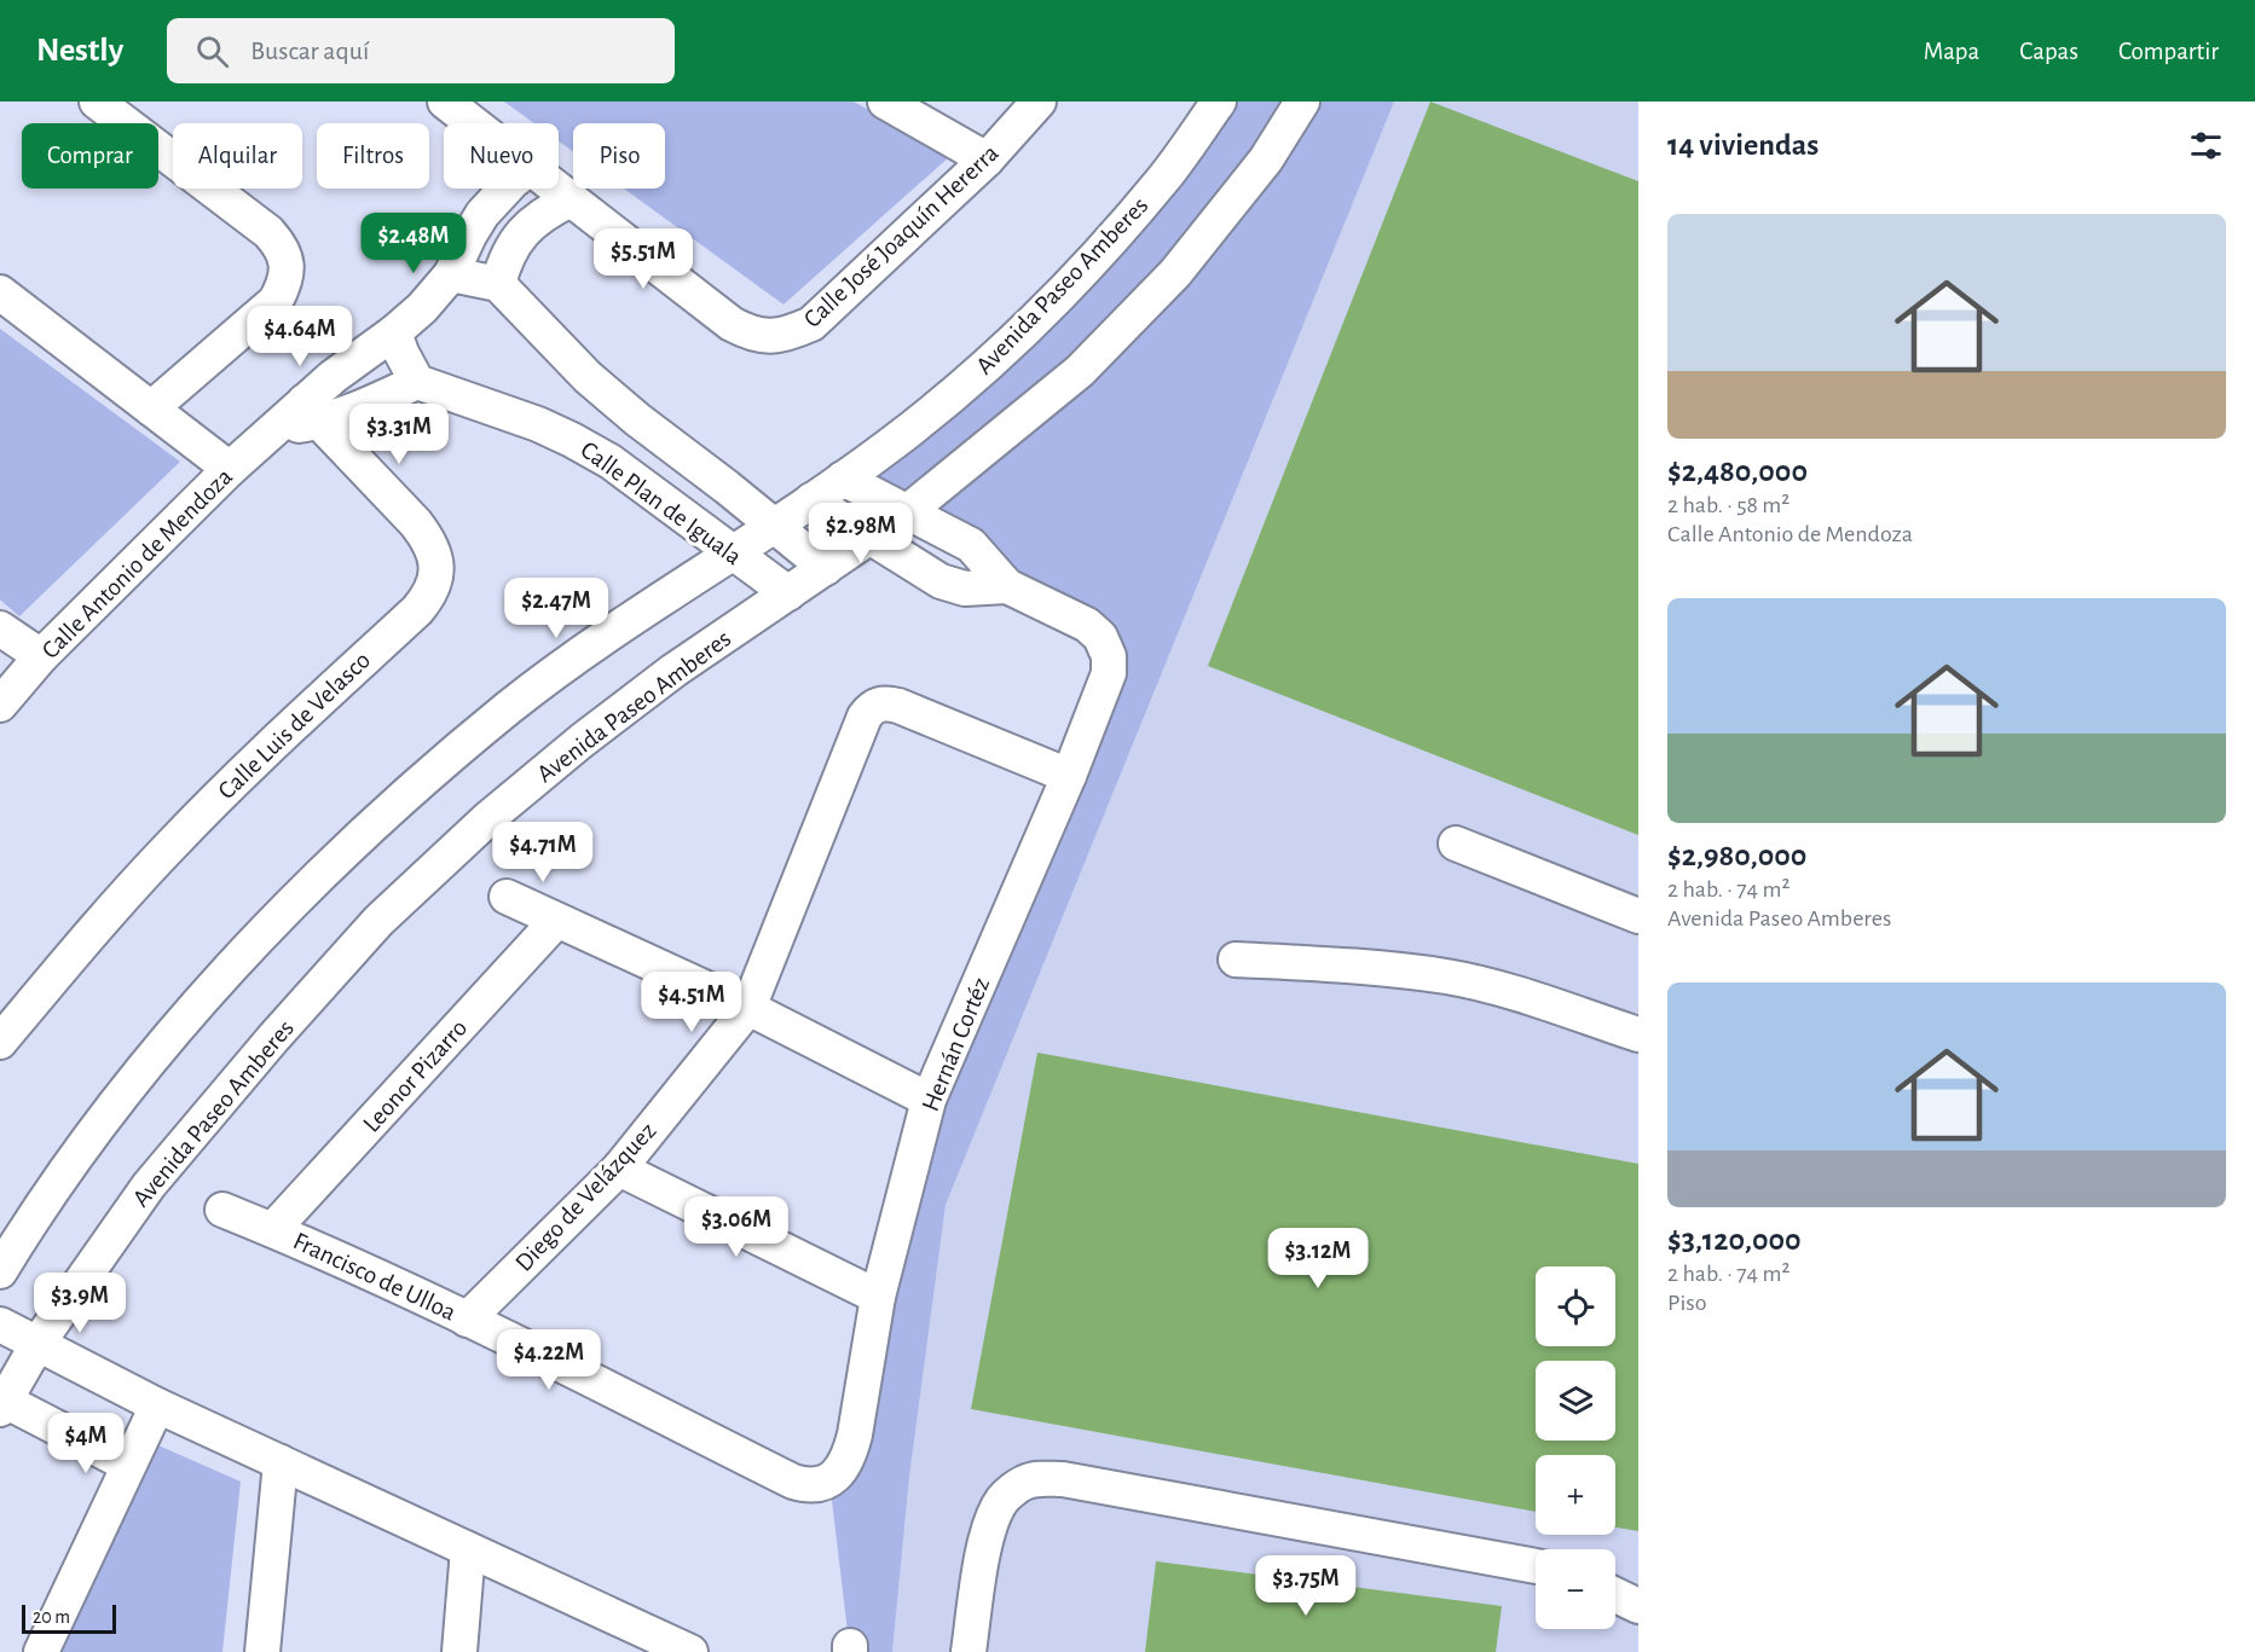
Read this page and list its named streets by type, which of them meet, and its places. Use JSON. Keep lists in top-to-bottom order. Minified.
{"streets":{"street":["Calle José Joaquín Hererra","Avenida Paseo Amberes","Calle Plan de Iguala","Calle Antonio de Mendoza","Calle Luis de Velasco","Hernán Cortéz","Leonor Pizarro","Diego de Velázquez","Francisco de Ulloa"]},"crossings":[["Avenida Paseo Amberes","Calle Plan de Iguala"],["Calle Plan de Iguala","Calle Antonio de Mendoza"],["Calle Antonio de Mendoza","Calle Luis de Velasco"],["Hernán Cortéz","Diego de Velázquez"],["Hernán Cortéz","Francisco de Ulloa"],["Leonor Pizarro","Francisco de Ulloa"],["Diego de Velázquez","Francisco de Ulloa"]],"scale_bar":"20 m","page":{"header":"Nestly","search":"Buscar aquí","nav":["Mapa","Capas","Compartir"],"heading":"14 viviendas","chip":["Comprar","Alquilar","Filtros","Nuevo","Piso"],"list":[{"name":"$2,480,000","note":"2 hab. · 58 m² · Calle Antonio de Mendoza"},{"name":"$2,980,000","note":"2 hab. · 74 m² · Avenida Paseo Amberes"},{"name":"$3,120,000","note":"2 hab. · 74 m² · Piso"}],"price":["$2.48M","$5.51M","$4.64M","$3.31M","$2.98M","$2.47M","$4.71M","$4.51M","$3.06M","$3.12M","$3.9M","$4.22M","$4M","$3.75M"],"map_buttons":["+","−"],"scale":"20 m"}}
